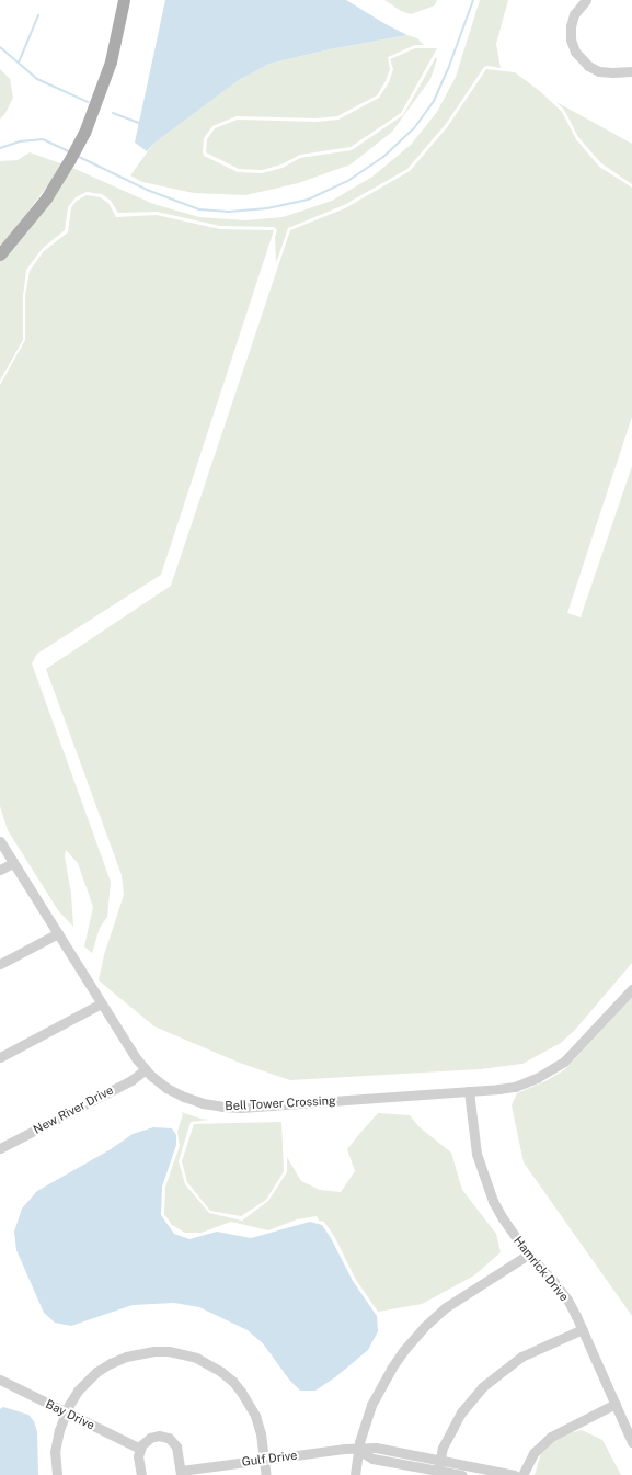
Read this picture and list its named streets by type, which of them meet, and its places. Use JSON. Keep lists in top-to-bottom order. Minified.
{"streets":{"street":["Bell Tower Crossing","New River Drive","Hamrick Drive","Bay Drive","Gulf Drive"]},"crossings":[["Bell Tower Crossing","New River Drive"],["Bell Tower Crossing","Hamrick Drive"]]}
